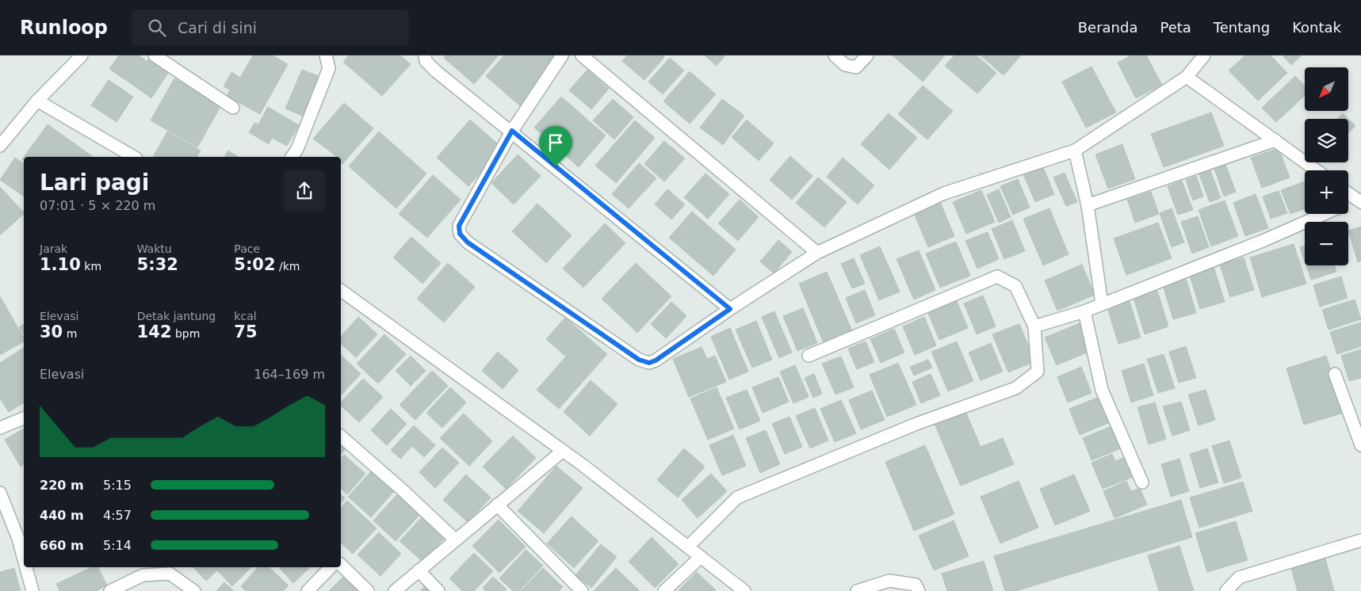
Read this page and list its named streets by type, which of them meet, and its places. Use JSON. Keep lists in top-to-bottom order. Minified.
{"north":"bottom left","page":{"header":"Runloop","search":"Cari di sini","nav":["Beranda","Peta","Tentang","Kontak"],"map_buttons":["+","−"],"heading":["Lari pagi","07:01 · 5 × 220 m"],"stats":[["Jarak","1.10 km"],["Waktu","5:32"],["Pace","5:02 /km"],["Elevasi","30 m"],["Detak jantung","142 bpm"],["kcal","75"]],"chart":["Elevasi","164–169 m"],"list":[{"name":"220 m","note":"5:15"},{"name":"440 m","note":"4:57"},{"name":"660 m","note":"5:14"}]}}
